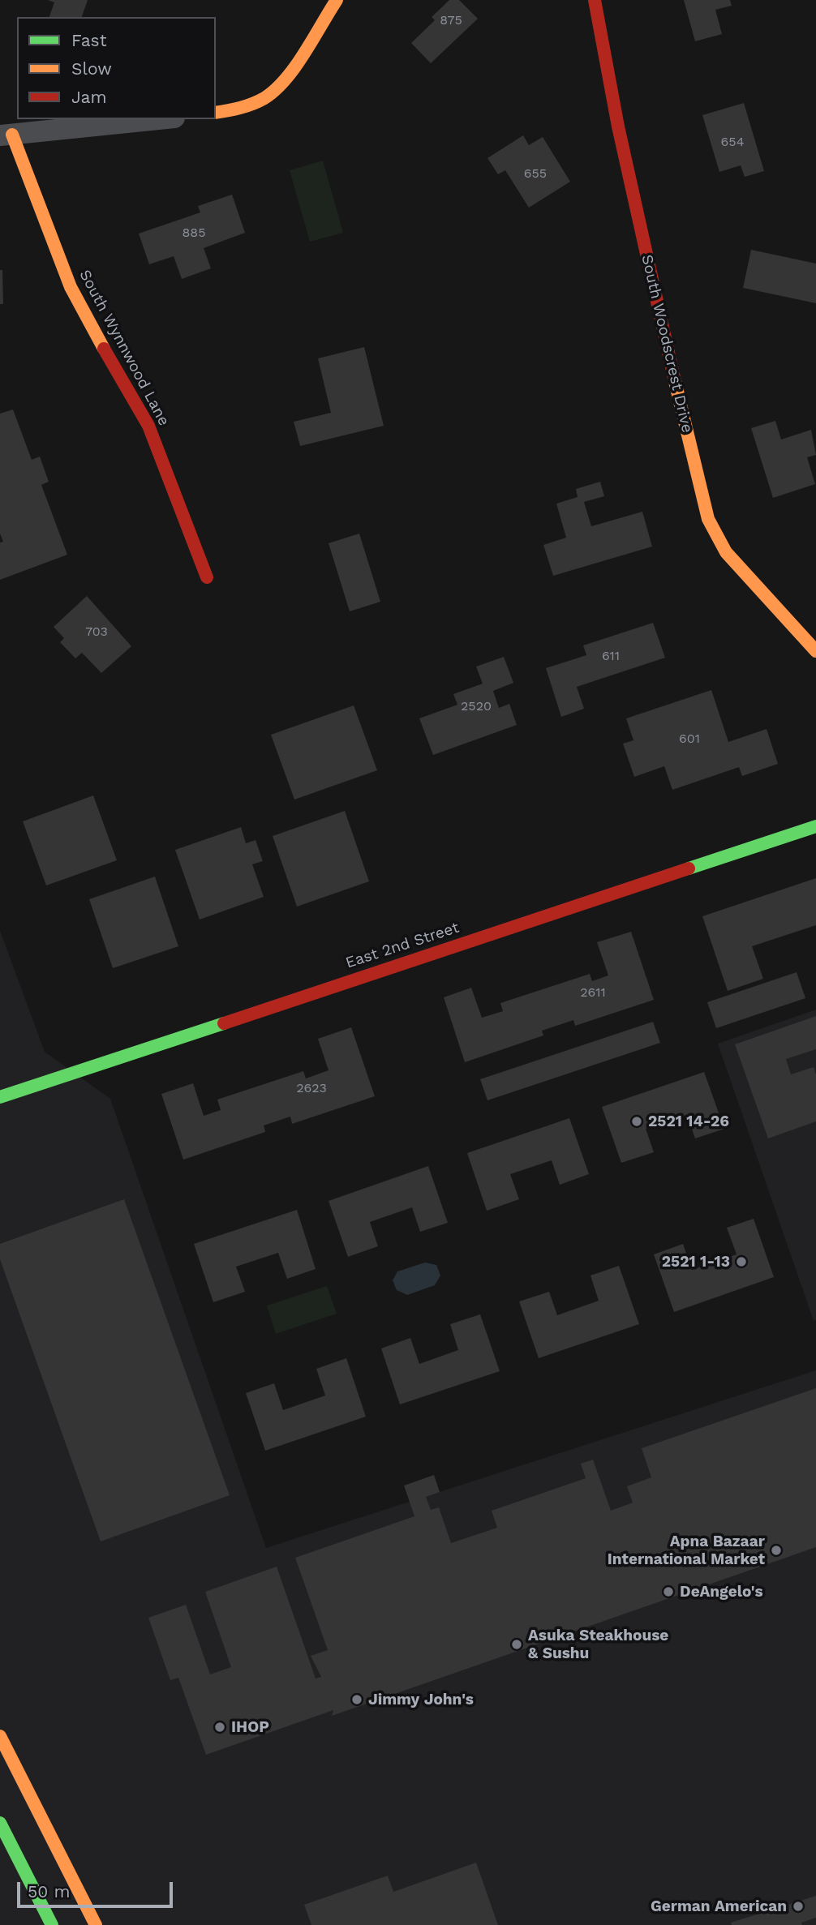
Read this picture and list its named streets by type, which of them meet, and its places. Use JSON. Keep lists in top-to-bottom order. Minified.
{"streets":{"street":["South Woodscrest Drive","South Wynnwood Lane","East 2nd Street"]},"places":["2521 14-26","2521 1-13","Apna Bazaar International Market","DeAngelo's","Asuka Steakhouse & Sushu","Jimmy John's","IHOP","German American"],"house_numbers":["875","654","655","885","703","611","2520","601","2611","2623"],"legend":["Fast","Slow","Jam"],"scale_bar":"50 m"}
